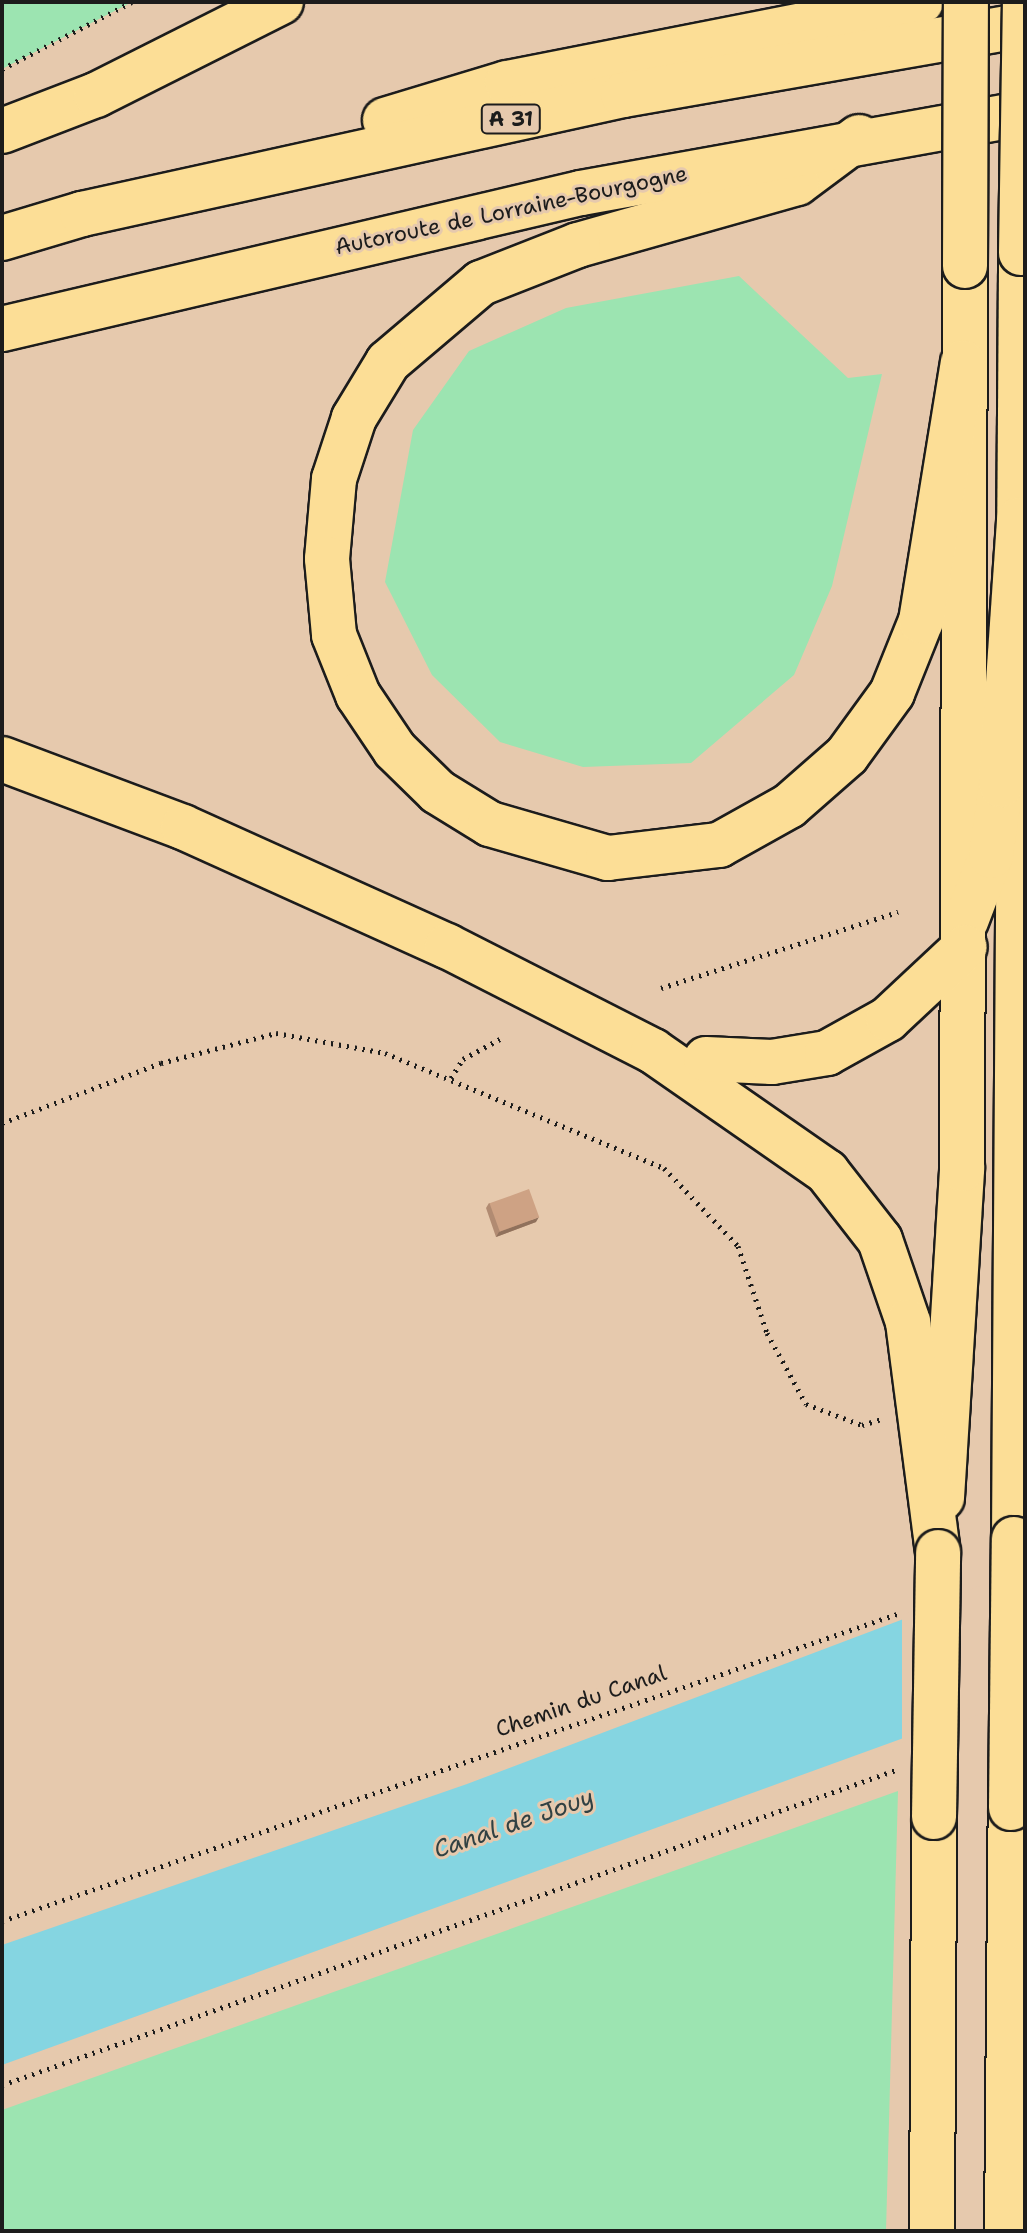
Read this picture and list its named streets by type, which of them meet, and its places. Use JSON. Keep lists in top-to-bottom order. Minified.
{"streets":{"main road":["A 31","Autoroute de Lorraine-Bourgogne"],"path":["Chemin du Canal"]},"water":["Canal de Jouy"]}
